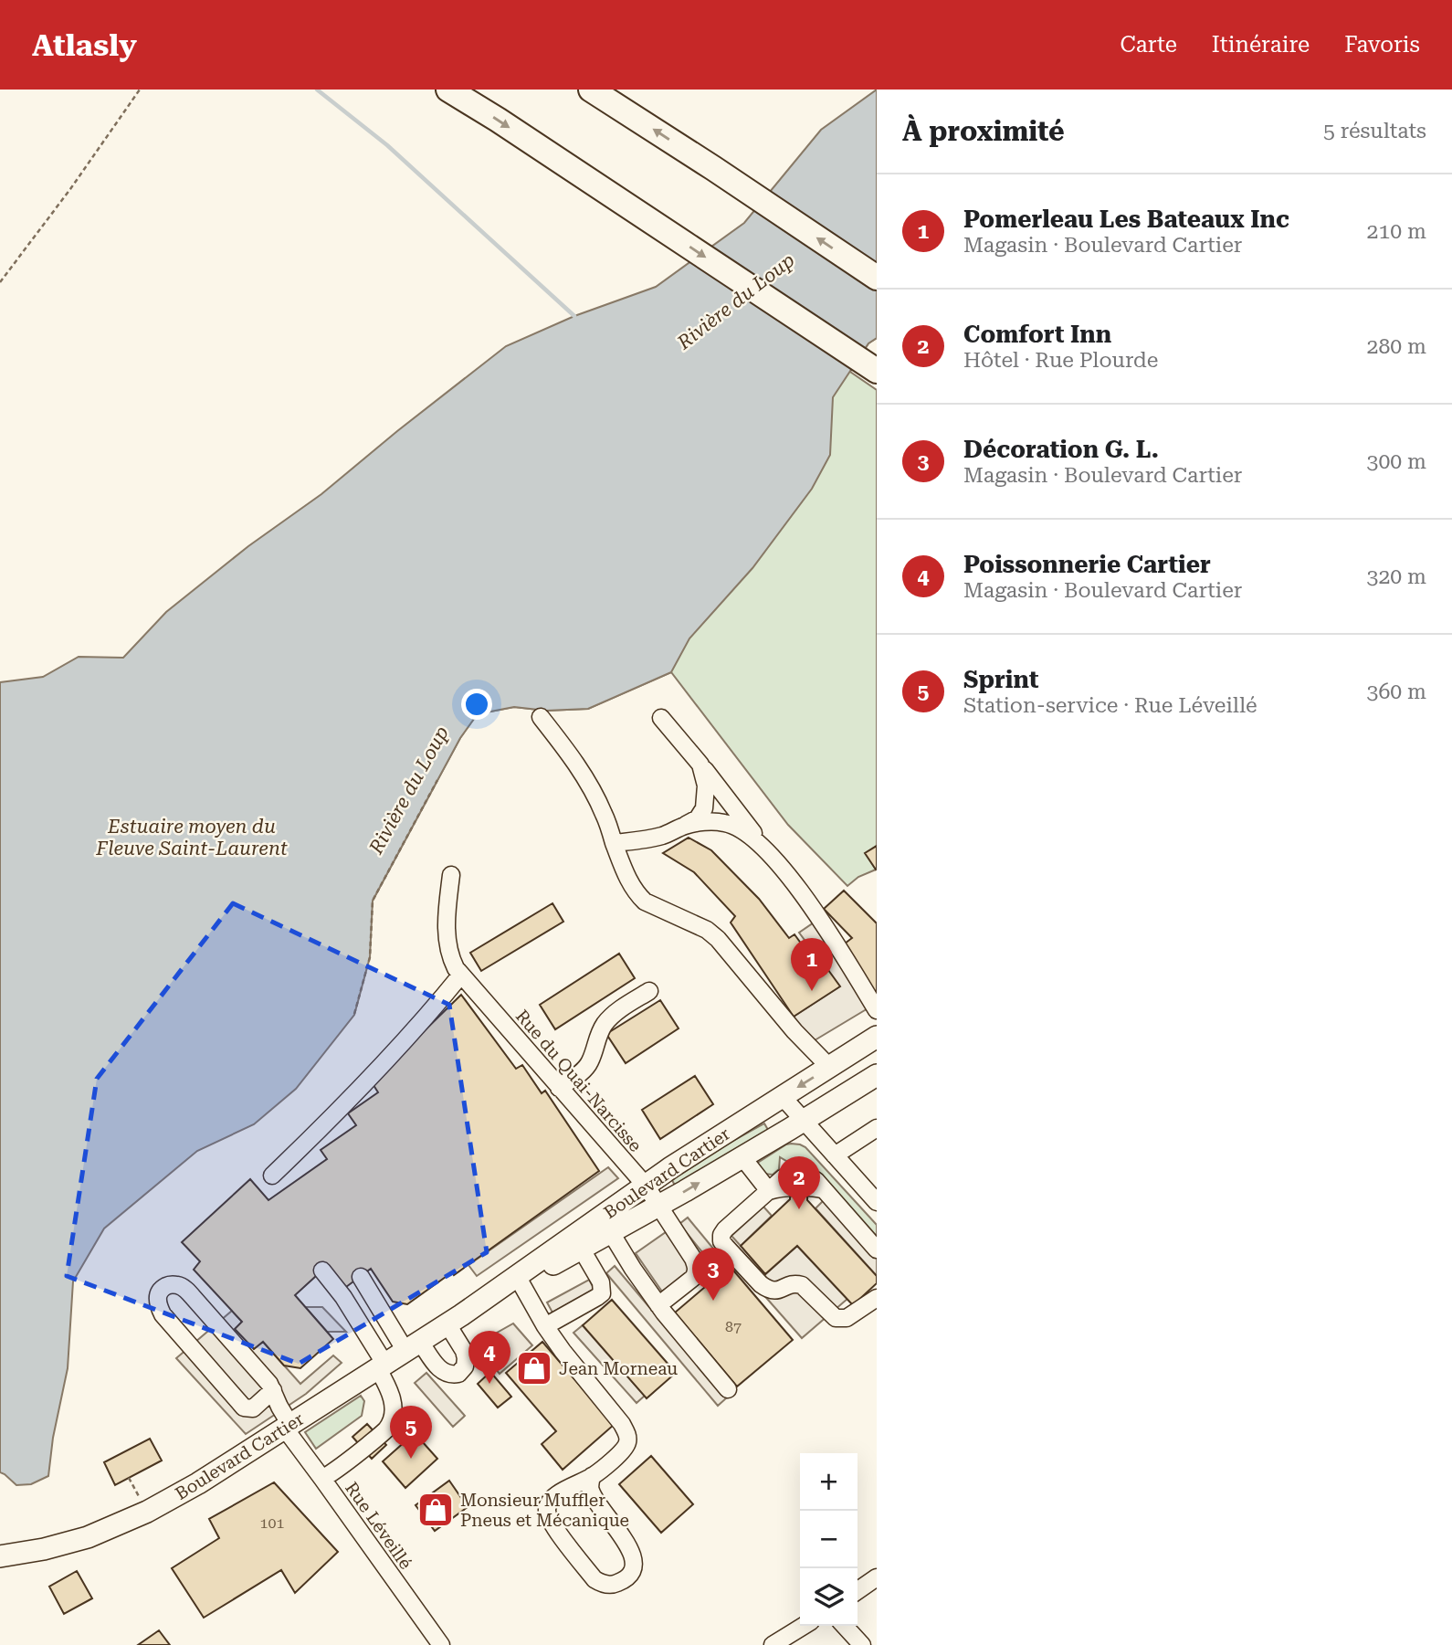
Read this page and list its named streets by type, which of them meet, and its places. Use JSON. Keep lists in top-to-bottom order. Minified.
{"streets":{"main road":["Boulevard Cartier"],"street":["Rue du Quai-Narcisse","Rue Léveillé"]},"crossings":[["Rue du Quai-Narcisse","Boulevard Cartier"],["Boulevard Cartier","Rue Léveillé"]],"water":["Rivière du Loup","Estuaire moyen du Fleuve Saint-Laurent"],"places":{"shop":["Jean Morneau","Monsieur Muffler Pneus et Mécanique"]},"house_numbers":["87","101"],"page":{"header":"Atlasly","nav":["Carte","Itinéraire","Favoris"],"heading":["À proximité","5 résultats"],"list":[{"mark":"1","name":"Pomerleau Les Bateaux Inc","note":"Magasin · Boulevard Cartier","value":"210 m"},{"mark":"2","name":"Comfort Inn","note":"Hôtel · Rue Plourde","value":"280 m"},{"mark":"3","name":"Décoration G. L.","note":"Magasin · Boulevard Cartier","value":"300 m"},{"mark":"4","name":"Poissonnerie Cartier","note":"Magasin · Boulevard Cartier","value":"320 m"},{"mark":"5","name":"Sprint","note":"Station-service · Rue Léveillé","value":"360 m"}],"pins":["1","2","3","4","5"],"map_buttons":["+","−"]}}
